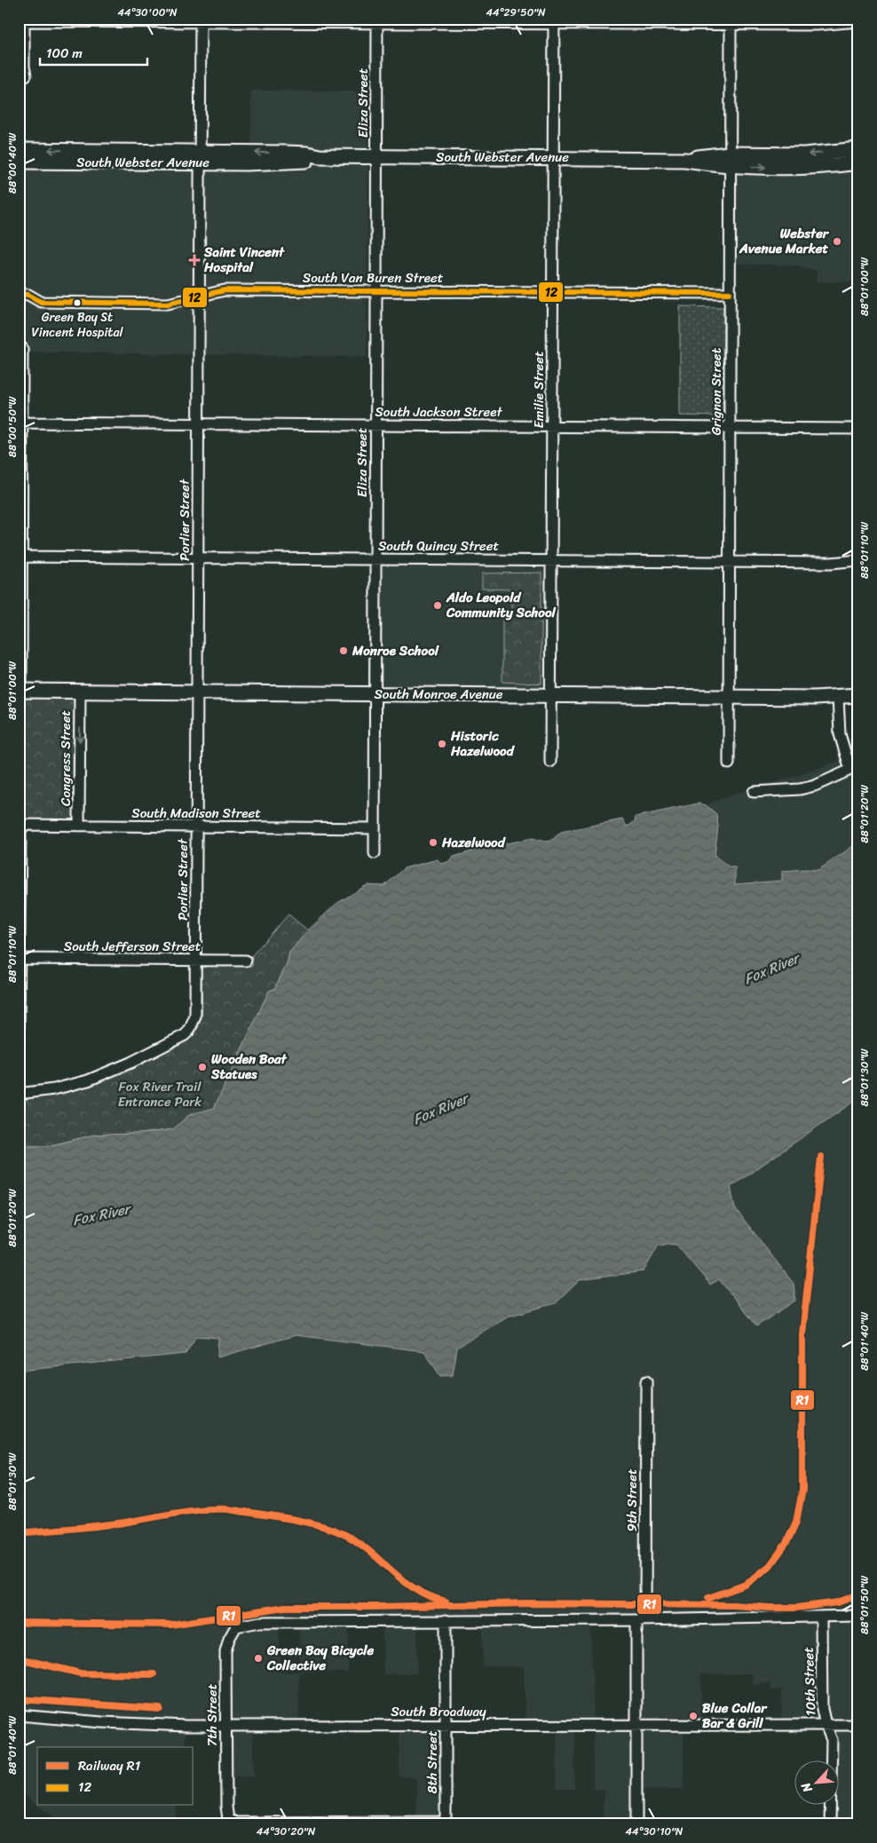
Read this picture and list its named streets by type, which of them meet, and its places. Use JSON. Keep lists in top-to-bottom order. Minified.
{"streets":{"main road":["South Webster Avenue","South Monroe Avenue"],"street":["Eliza Street","South Van Buren Street","Emilie Street","Grignon Street","South Jackson Street","Porlier Street","South Quincy Street","Congress Street","South Madison Street","South Jefferson Street","9th Street","10th Street","South Broadway","7th Street","8th Street"]},"crossings":[["Eliza Street","South Webster Avenue"],["Eliza Street","South Van Buren Street"],["Eliza Street","South Jackson Street"],["Eliza Street","South Quincy Street"],["Eliza Street","South Monroe Avenue"],["Eliza Street","South Madison Street"],["South Webster Avenue","Emilie Street"],["South Webster Avenue","Grignon Street"],["South Webster Avenue","Porlier Street"],["South Van Buren Street","Emilie Street"],["South Van Buren Street","Grignon Street"],["South Van Buren Street","Porlier Street"],["Emilie Street","South Jackson Street"],["Emilie Street","South Quincy Street"],["Emilie Street","South Monroe Avenue"],["Grignon Street","South Jackson Street"],["Grignon Street","South Quincy Street"],["Grignon Street","South Monroe Avenue"],["South Jackson Street","Porlier Street"],["Porlier Street","South Quincy Street"],["Porlier Street","South Monroe Avenue"],["Porlier Street","South Madison Street"],["Porlier Street","South Jefferson Street"],["South Monroe Avenue","Congress Street"],["Congress Street","South Madison Street"],["9th Street","South Broadway"],["10th Street","South Broadway"],["South Broadway","7th Street"],["South Broadway","8th Street"],["7th Street","8th Street"]],"one_way":["Congress Street"],"water":["Fox River"],"parks":["Fox River Trail Entrance Park"],"places":{"other":["Webster Avenue Market","Green Bay St Vincent Hospital","Aldo Leopold Community School","Monroe School","Historic Hazelwood","Hazelwood","Wooden Boat Statues","Green Bay Bicycle Collective","Blue Collar Bar & Grill"],"health":["Saint Vincent Hospital"]},"lines":["transit line 12","rail line R1"],"legend":["Railway R1","12"],"scale_bar":"100 m","north":"bottom left","coordinates":["44°30'00\"N","44°29'50\"N","88°00'40\"W","88°01'00\"W","88°00'50\"W","88°01'10\"W","88°01'20\"W","88°01'30\"W","88°01'40\"W","88°01'50\"W","44°30'20\"N","44°30'10\"N"]}
